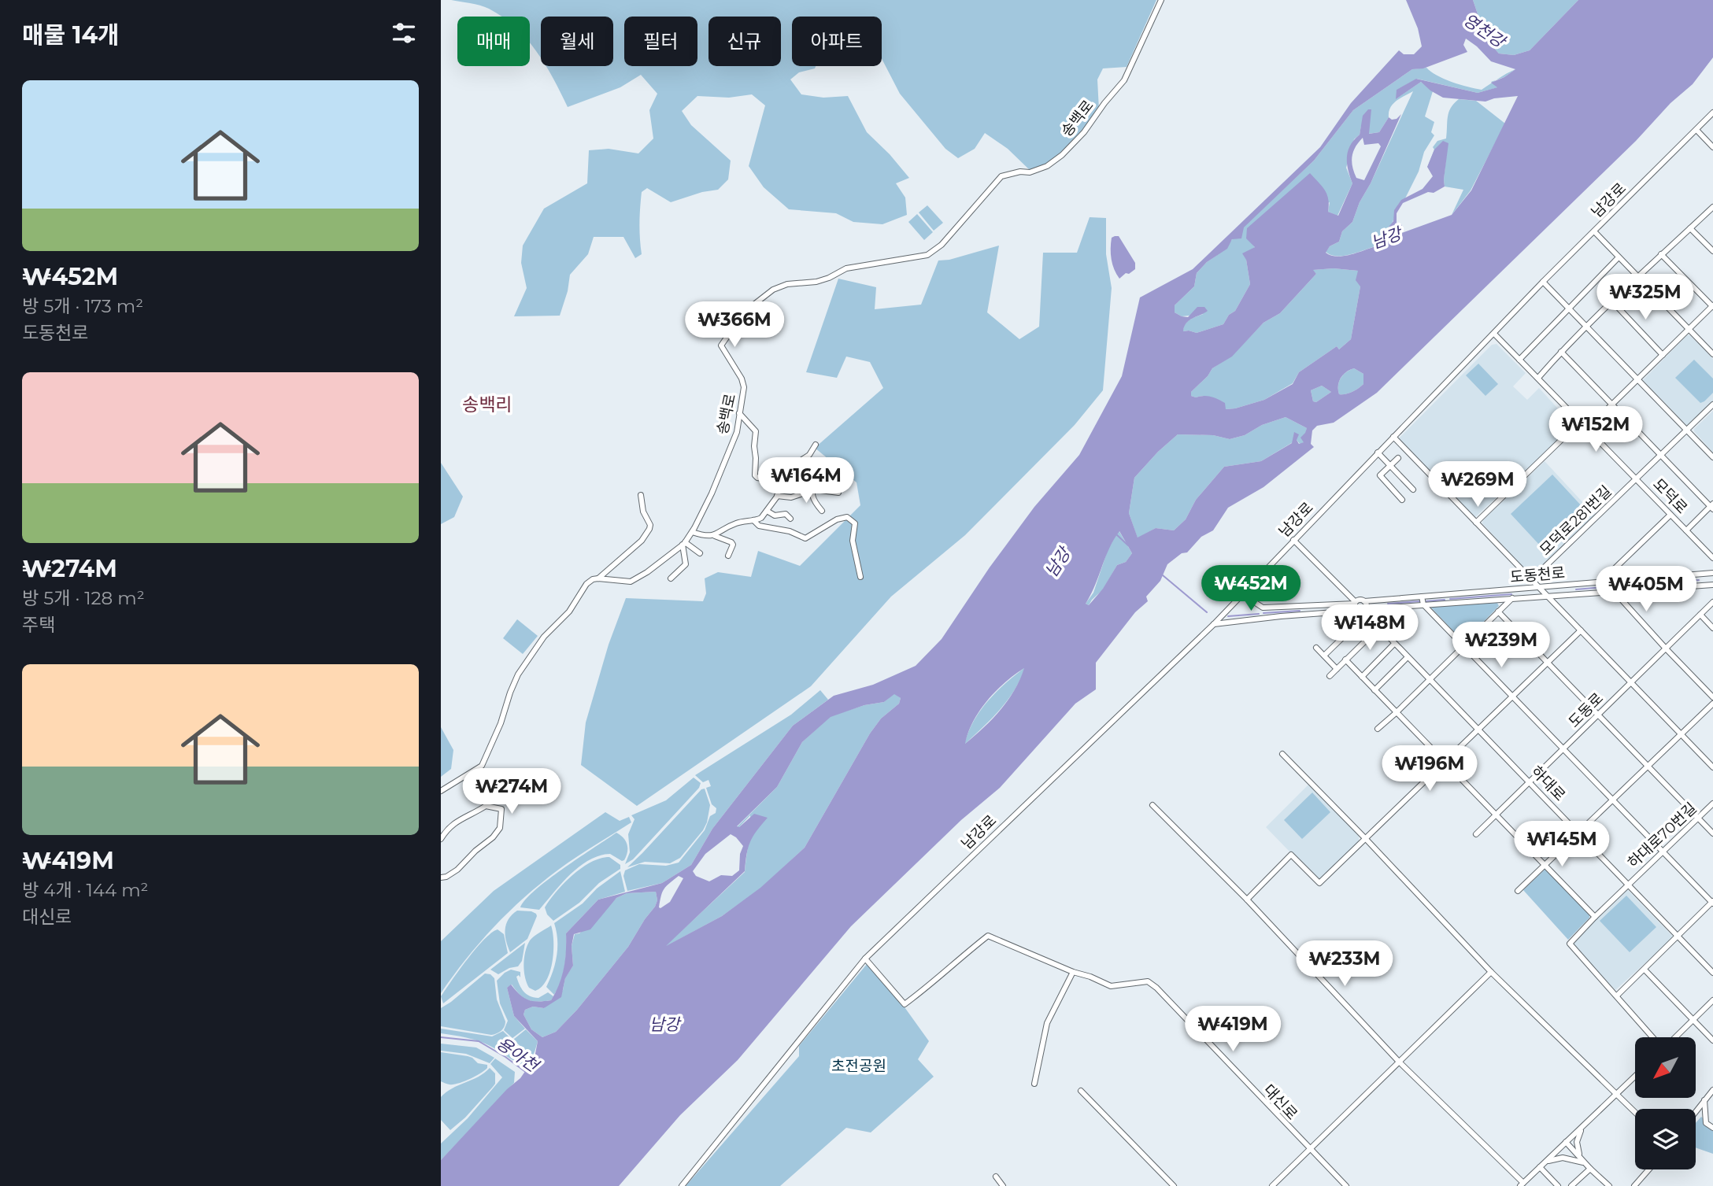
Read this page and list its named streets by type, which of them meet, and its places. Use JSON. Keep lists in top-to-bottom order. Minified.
{"streets":{"street":["송백로","남강로","모덕로","모덕로281번길","도동천로","도동로","하대로","하대로70번길","대신로"]},"crossings":[["남강로","모덕로"],["모덕로","모덕로281번길"],["도동천로","하대로"],["도동로","하대로"],["하대로","하대로70번길"]],"districts":["송백리"],"water":["영천강","남강","용아천"],"parks":["초전공원"],"north":"bottom left","page":{"heading":"매물 14개","chip":["매매","월세","필터","신규","아파트"],"list":[{"name":"₩452M","note":"방 5개 · 173 m² · 도동천로"},{"name":"₩274M","note":"방 5개 · 128 m² · 주택"},{"name":"₩419M","note":"방 4개 · 144 m² · 대신로"}],"price":["₩325M","₩366M","₩152M","₩164M","₩269M","₩452M","₩405M","₩148M","₩239M","₩196M","₩274M","₩145M","₩233M","₩419M"]}}
